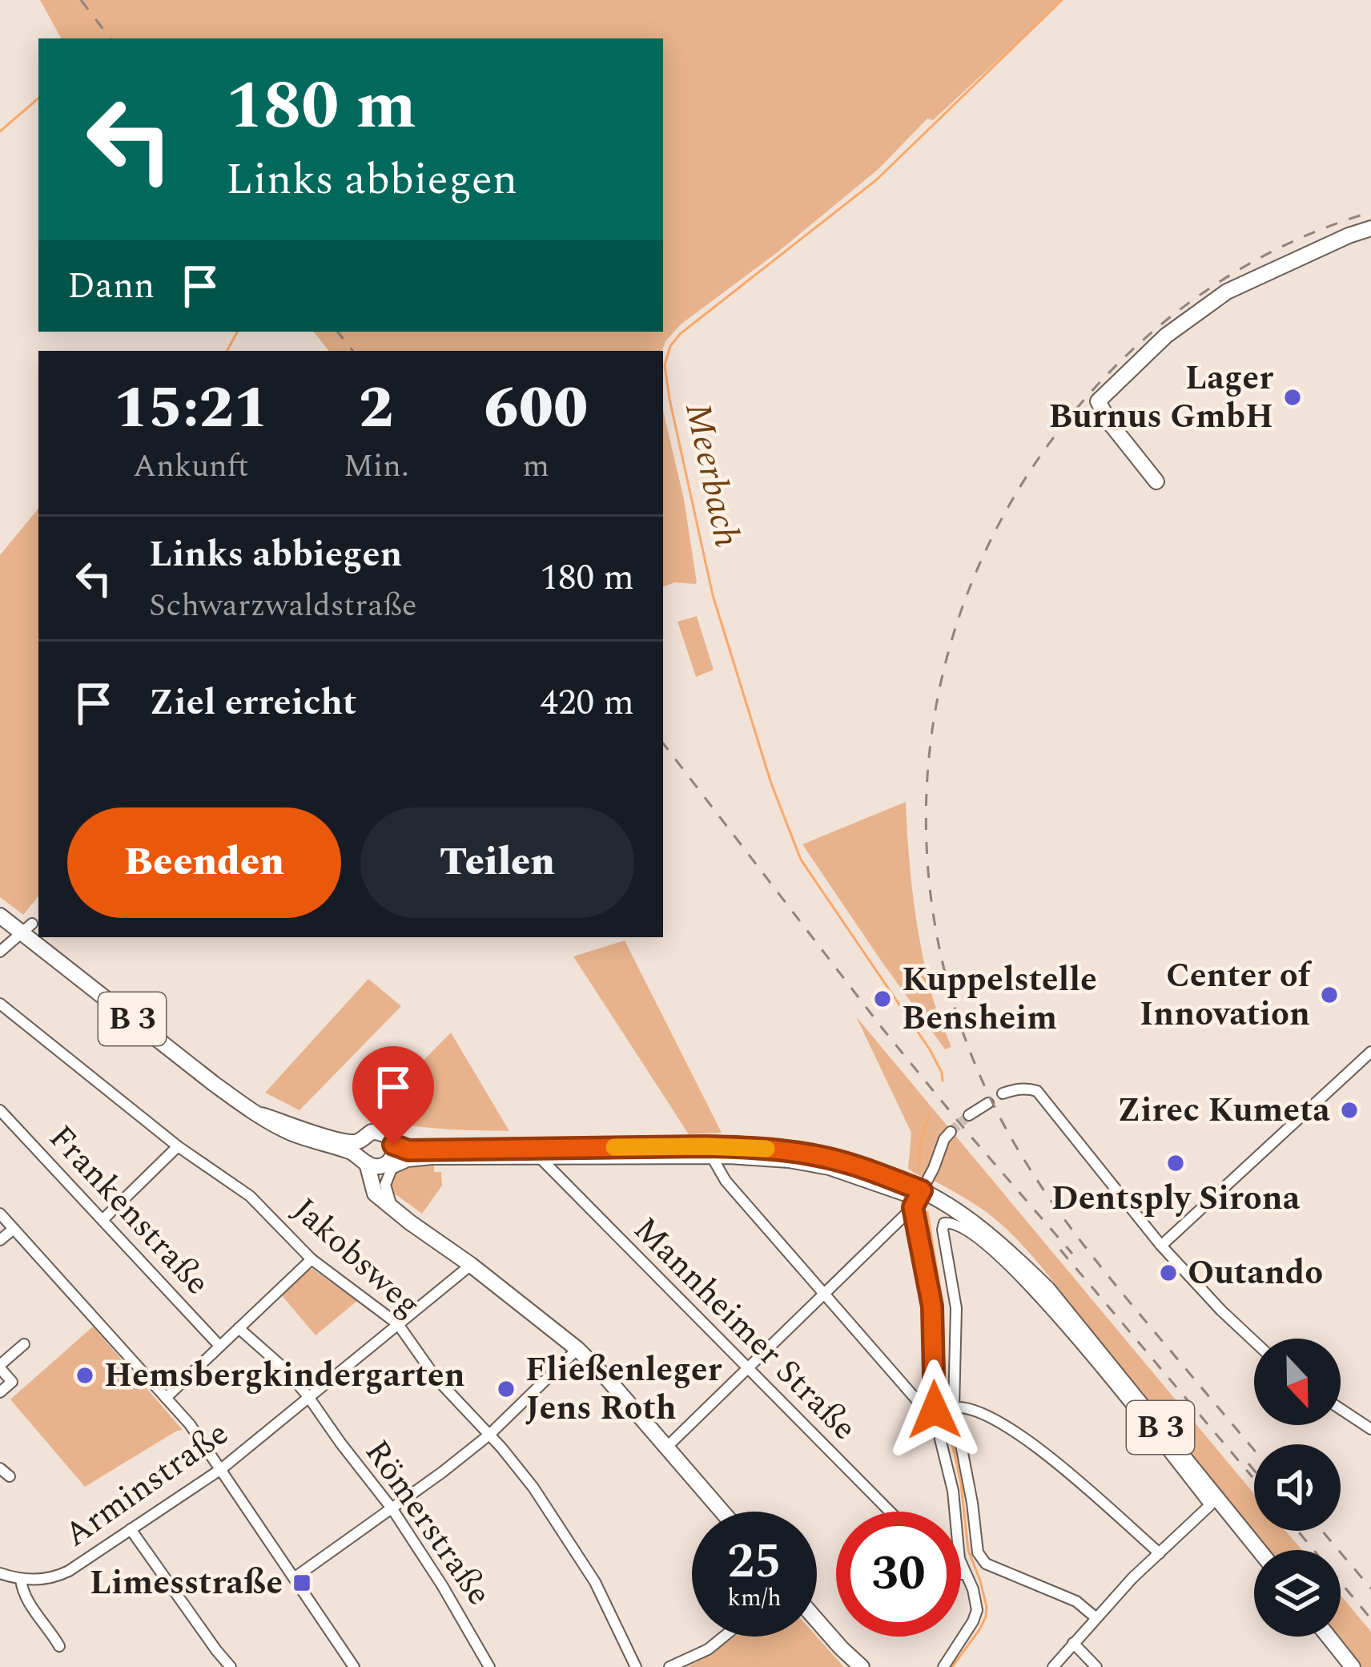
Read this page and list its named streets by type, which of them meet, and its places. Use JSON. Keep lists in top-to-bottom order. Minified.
{"streets":{"main road":["B 3"],"street":["Frankenstraße","Jakobsweg","Mannheimer Straße","Arminstraße","Römerstraße"]},"crossings":[["Jakobsweg","Arminstraße"],["Arminstraße","Römerstraße"]],"water":["Meerbach"],"places":{"other":["Lager Burnus GmbH","Center of Innovation","Kuppelstelle Bensheim","Zirec Kumeta","Dentsply Sirona","Outando","Hemsbergkindergarten","Fließenleger Jens Roth"],"transit":["Limesstraße"]},"north":"bottom","page":{"turn":["180 m","Links abbiegen"],"then":"Dann","eta":["15:21","Ankunft","2","Min.","600","m"],"list":[{"name":"Links abbiegen","note":"Schwarzwaldstraße","value":"180 m"},{"name":"Ziel erreicht","value":"420 m"}],"buttons":["Beenden","Teilen"],"speed":"25 km/h","limit":"30"}}
